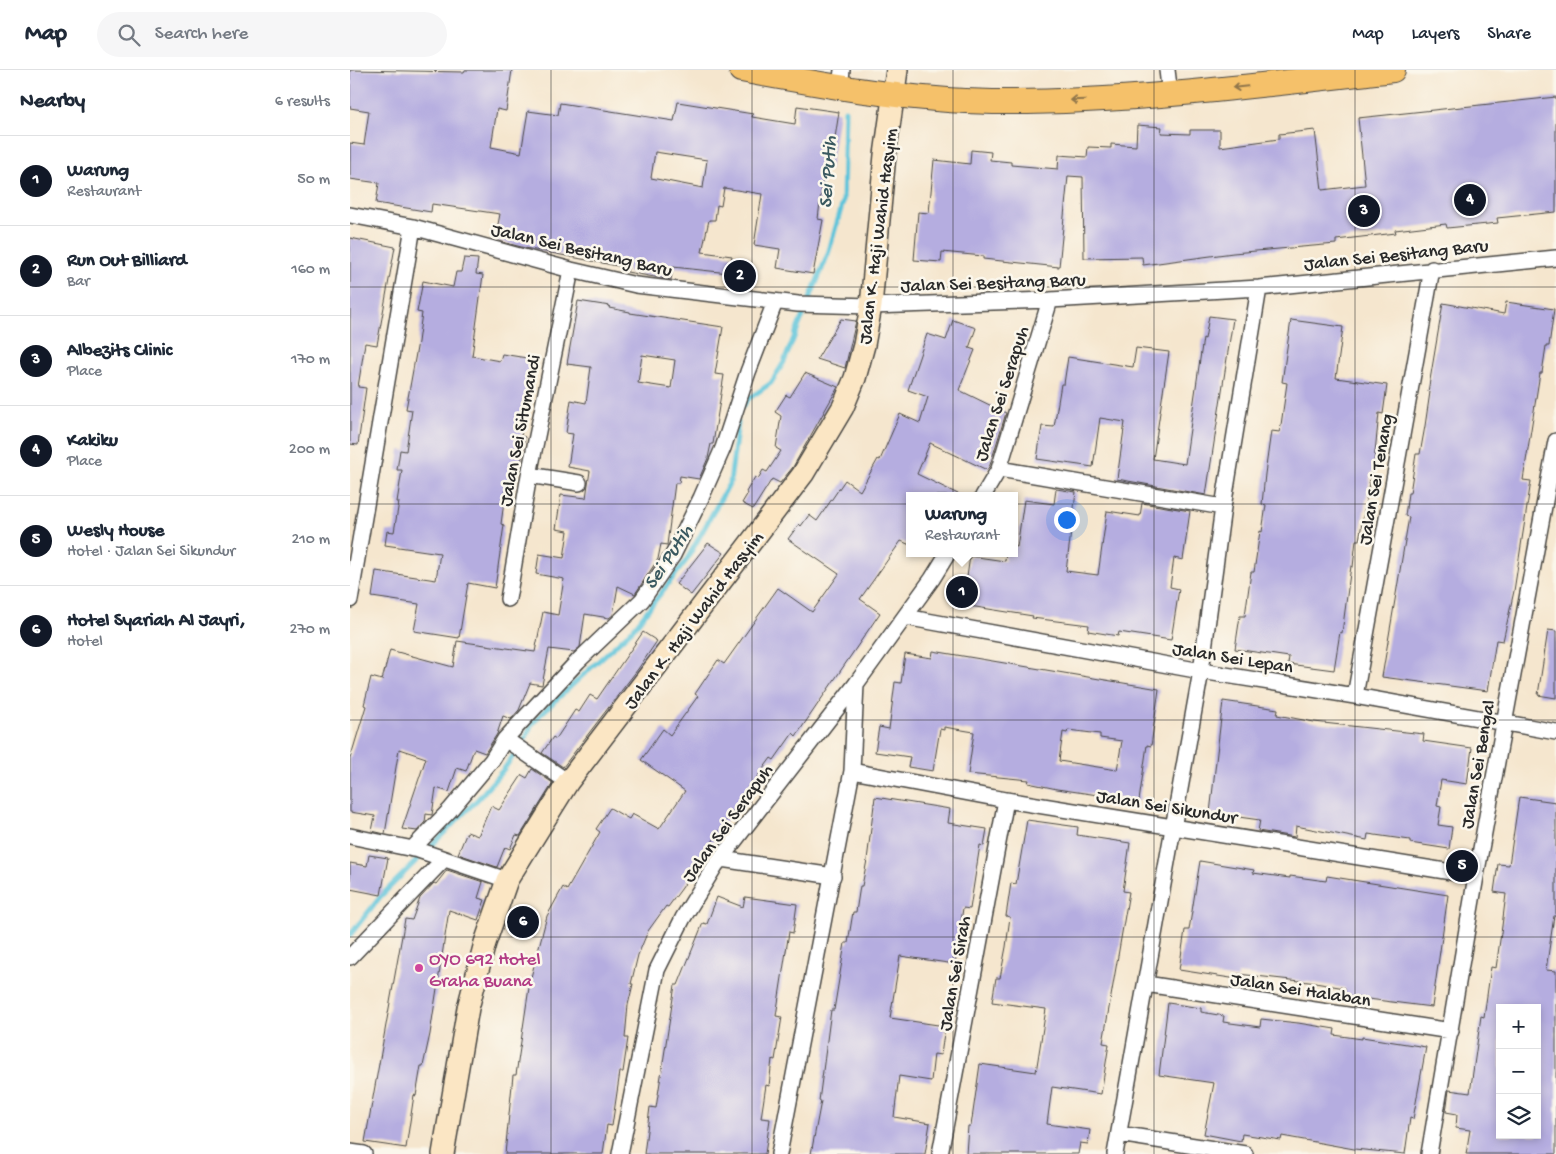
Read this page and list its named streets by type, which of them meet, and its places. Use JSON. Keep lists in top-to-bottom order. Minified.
{"streets":{"street":["Jalan K. Haji Wahid Hasyim","Jalan Sei Besitang Baru","Jalan Sei Serapuh","Jalan Sei Situmandi","Jalan Sei Tenang","Jalan Sei Lepan","Jalan Sei Bengal","Jalan Sei Sikundur","Jalan Sei Sirah","Jalan Sei Halaban"]},"crossings":[["Jalan K. Haji Wahid Hasyim","Jalan Sei Besitang Baru"],["Jalan Sei Besitang Baru","Jalan Sei Serapuh"],["Jalan Sei Besitang Baru","Jalan Sei Situmandi"],["Jalan Sei Besitang Baru","Jalan Sei Tenang"],["Jalan Sei Serapuh","Jalan Sei Lepan"],["Jalan Sei Tenang","Jalan Sei Lepan"],["Jalan Sei Lepan","Jalan Sei Bengal"],["Jalan Sei Bengal","Jalan Sei Sikundur"],["Jalan Sei Bengal","Jalan Sei Halaban"],["Jalan Sei Sikundur","Jalan Sei Sirah"]],"water":["Sei Putih"],"places":["OYO 692 Hotel Graha Buana"],"page":{"header":"Map","search":"Search here","nav":["Map","Layers","Share"],"heading":["Nearby","6 results"],"list":[{"mark":"1","name":"Warung","note":"Restaurant","value":"50 m"},{"mark":"2","name":"Run Out Billiard","note":"Bar","value":"160 m"},{"mark":"3","name":"Albezits Clinic","note":"Place","value":"170 m"},{"mark":"4","name":"Kakiku","note":"Place","value":"200 m"},{"mark":"5","name":"Wesly House","note":"Hotel · Jalan Sei Sikundur","value":"210 m"},{"mark":"6","name":"Hotel Syariah Al Jayri,","note":"Hotel","value":"270 m"}],"pins":["4","3","2","1","5","6"],"popup":["Warung","Restaurant"],"map_buttons":["+","−"]}}
